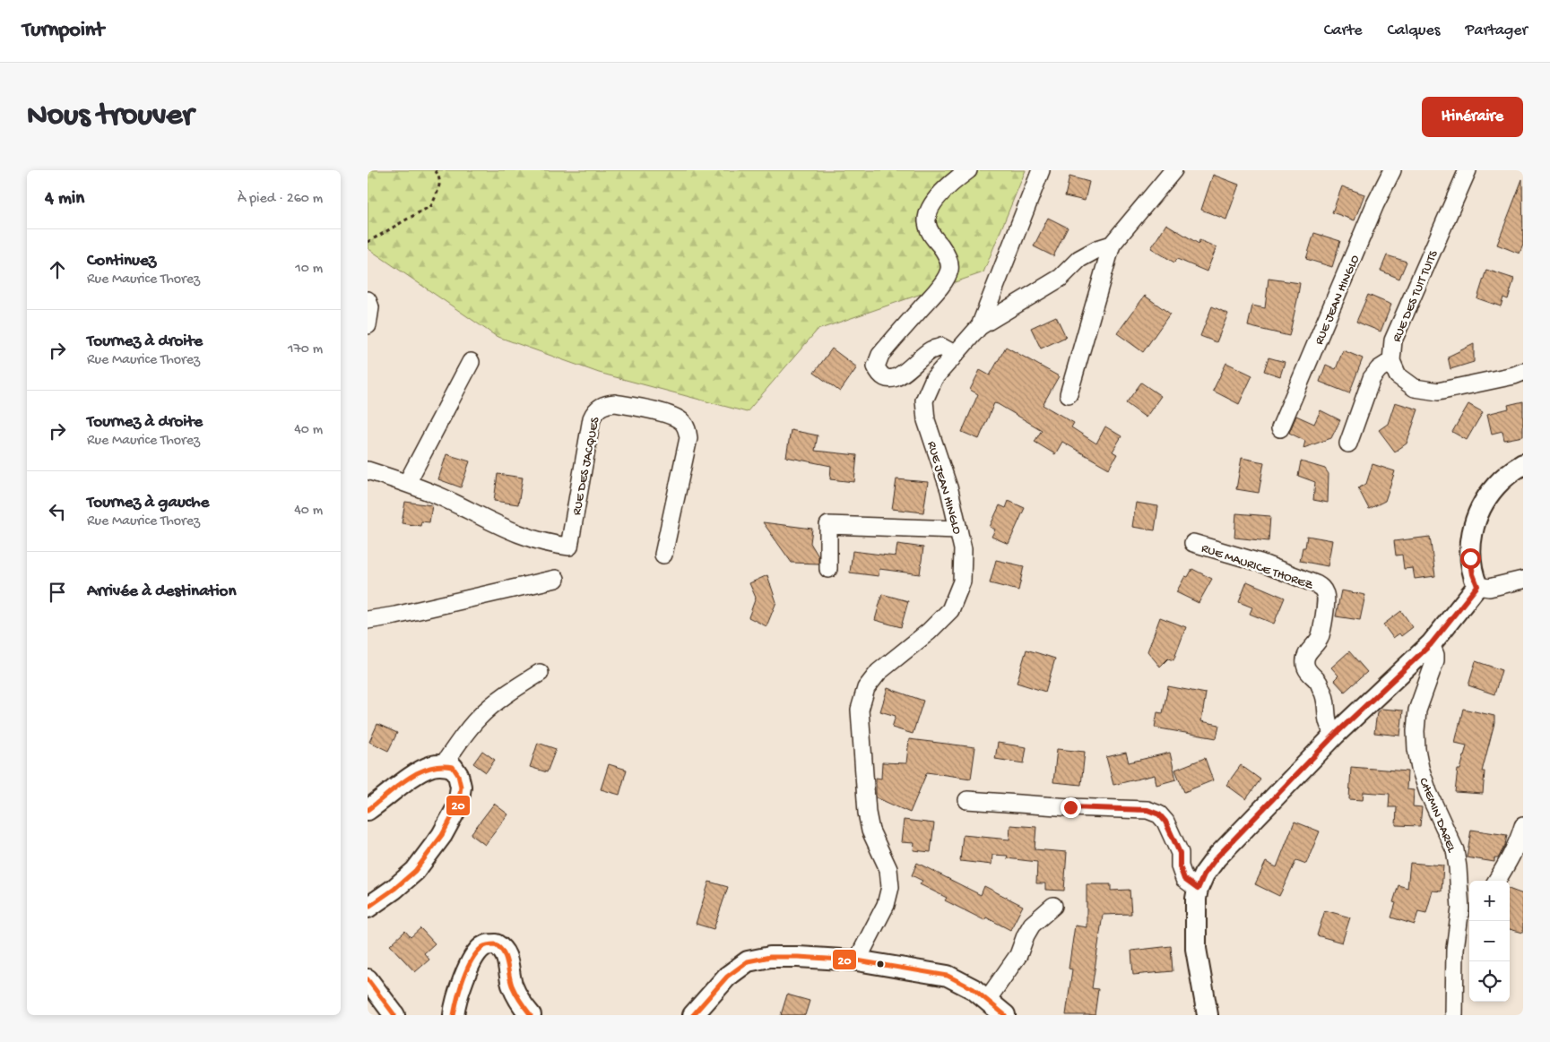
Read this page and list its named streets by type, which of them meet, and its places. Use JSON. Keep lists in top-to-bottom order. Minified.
{"streets":{"street":["RUE DES TUIT TUITS","RUE JEAN HINGLO","RUE DES JACQUES","RUE MAURICE THOREZ","CHEMIN DAREL"]},"lines":["transit line 20"],"page":{"header":"Turnpoint","nav":["Carte","Calques","Partager"],"buttons":"Itinéraire","title":"Nous trouver","heading":["4 min","À pied · 260 m"],"list":[["Continuez","Rue Maurice Thorez","10 m"],["Tournez à droite","Rue Maurice Thorez","170 m"],["Tournez à droite","Rue Maurice Thorez","40 m"],["Tournez à gauche","Rue Maurice Thorez","40 m"],"Arrivée à destination"],"map_buttons":["+","−"]}}
